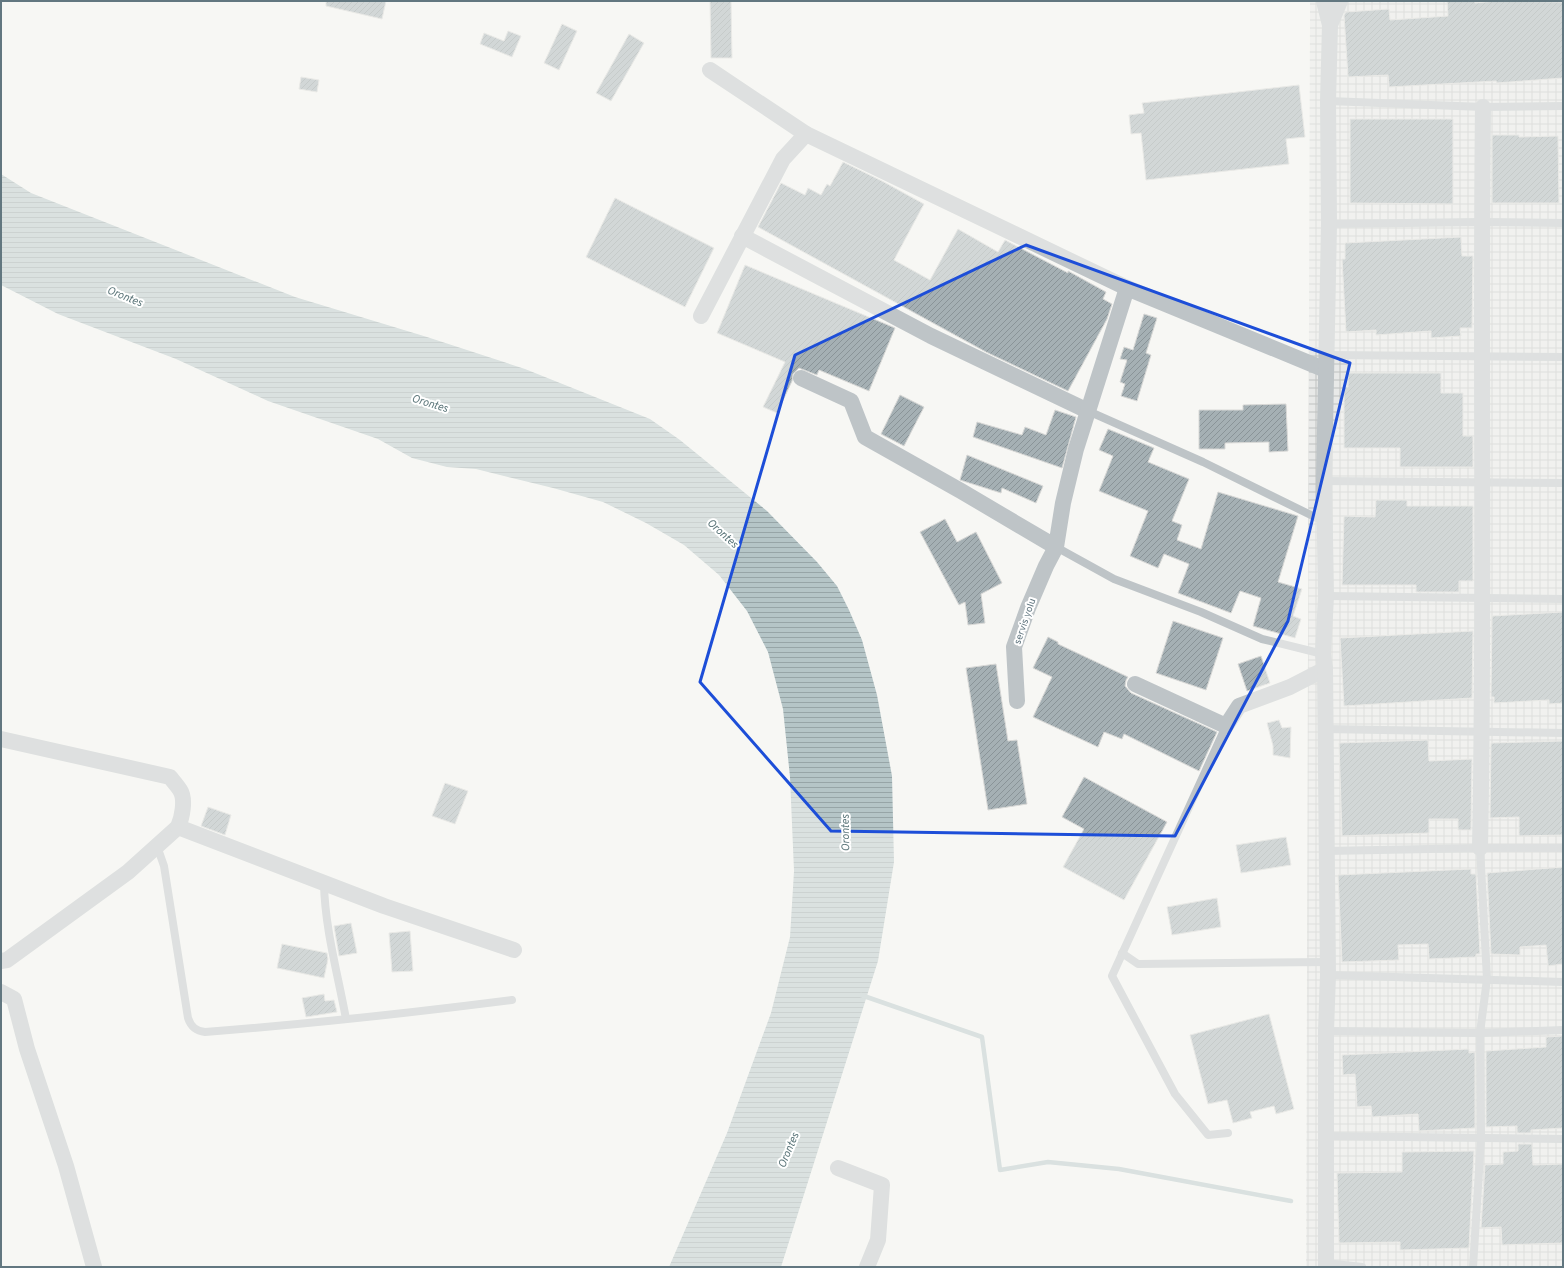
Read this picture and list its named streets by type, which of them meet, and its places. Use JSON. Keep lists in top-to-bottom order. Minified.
{"streets":{"street":["servis yolu"]},"water":["Orontes"]}
